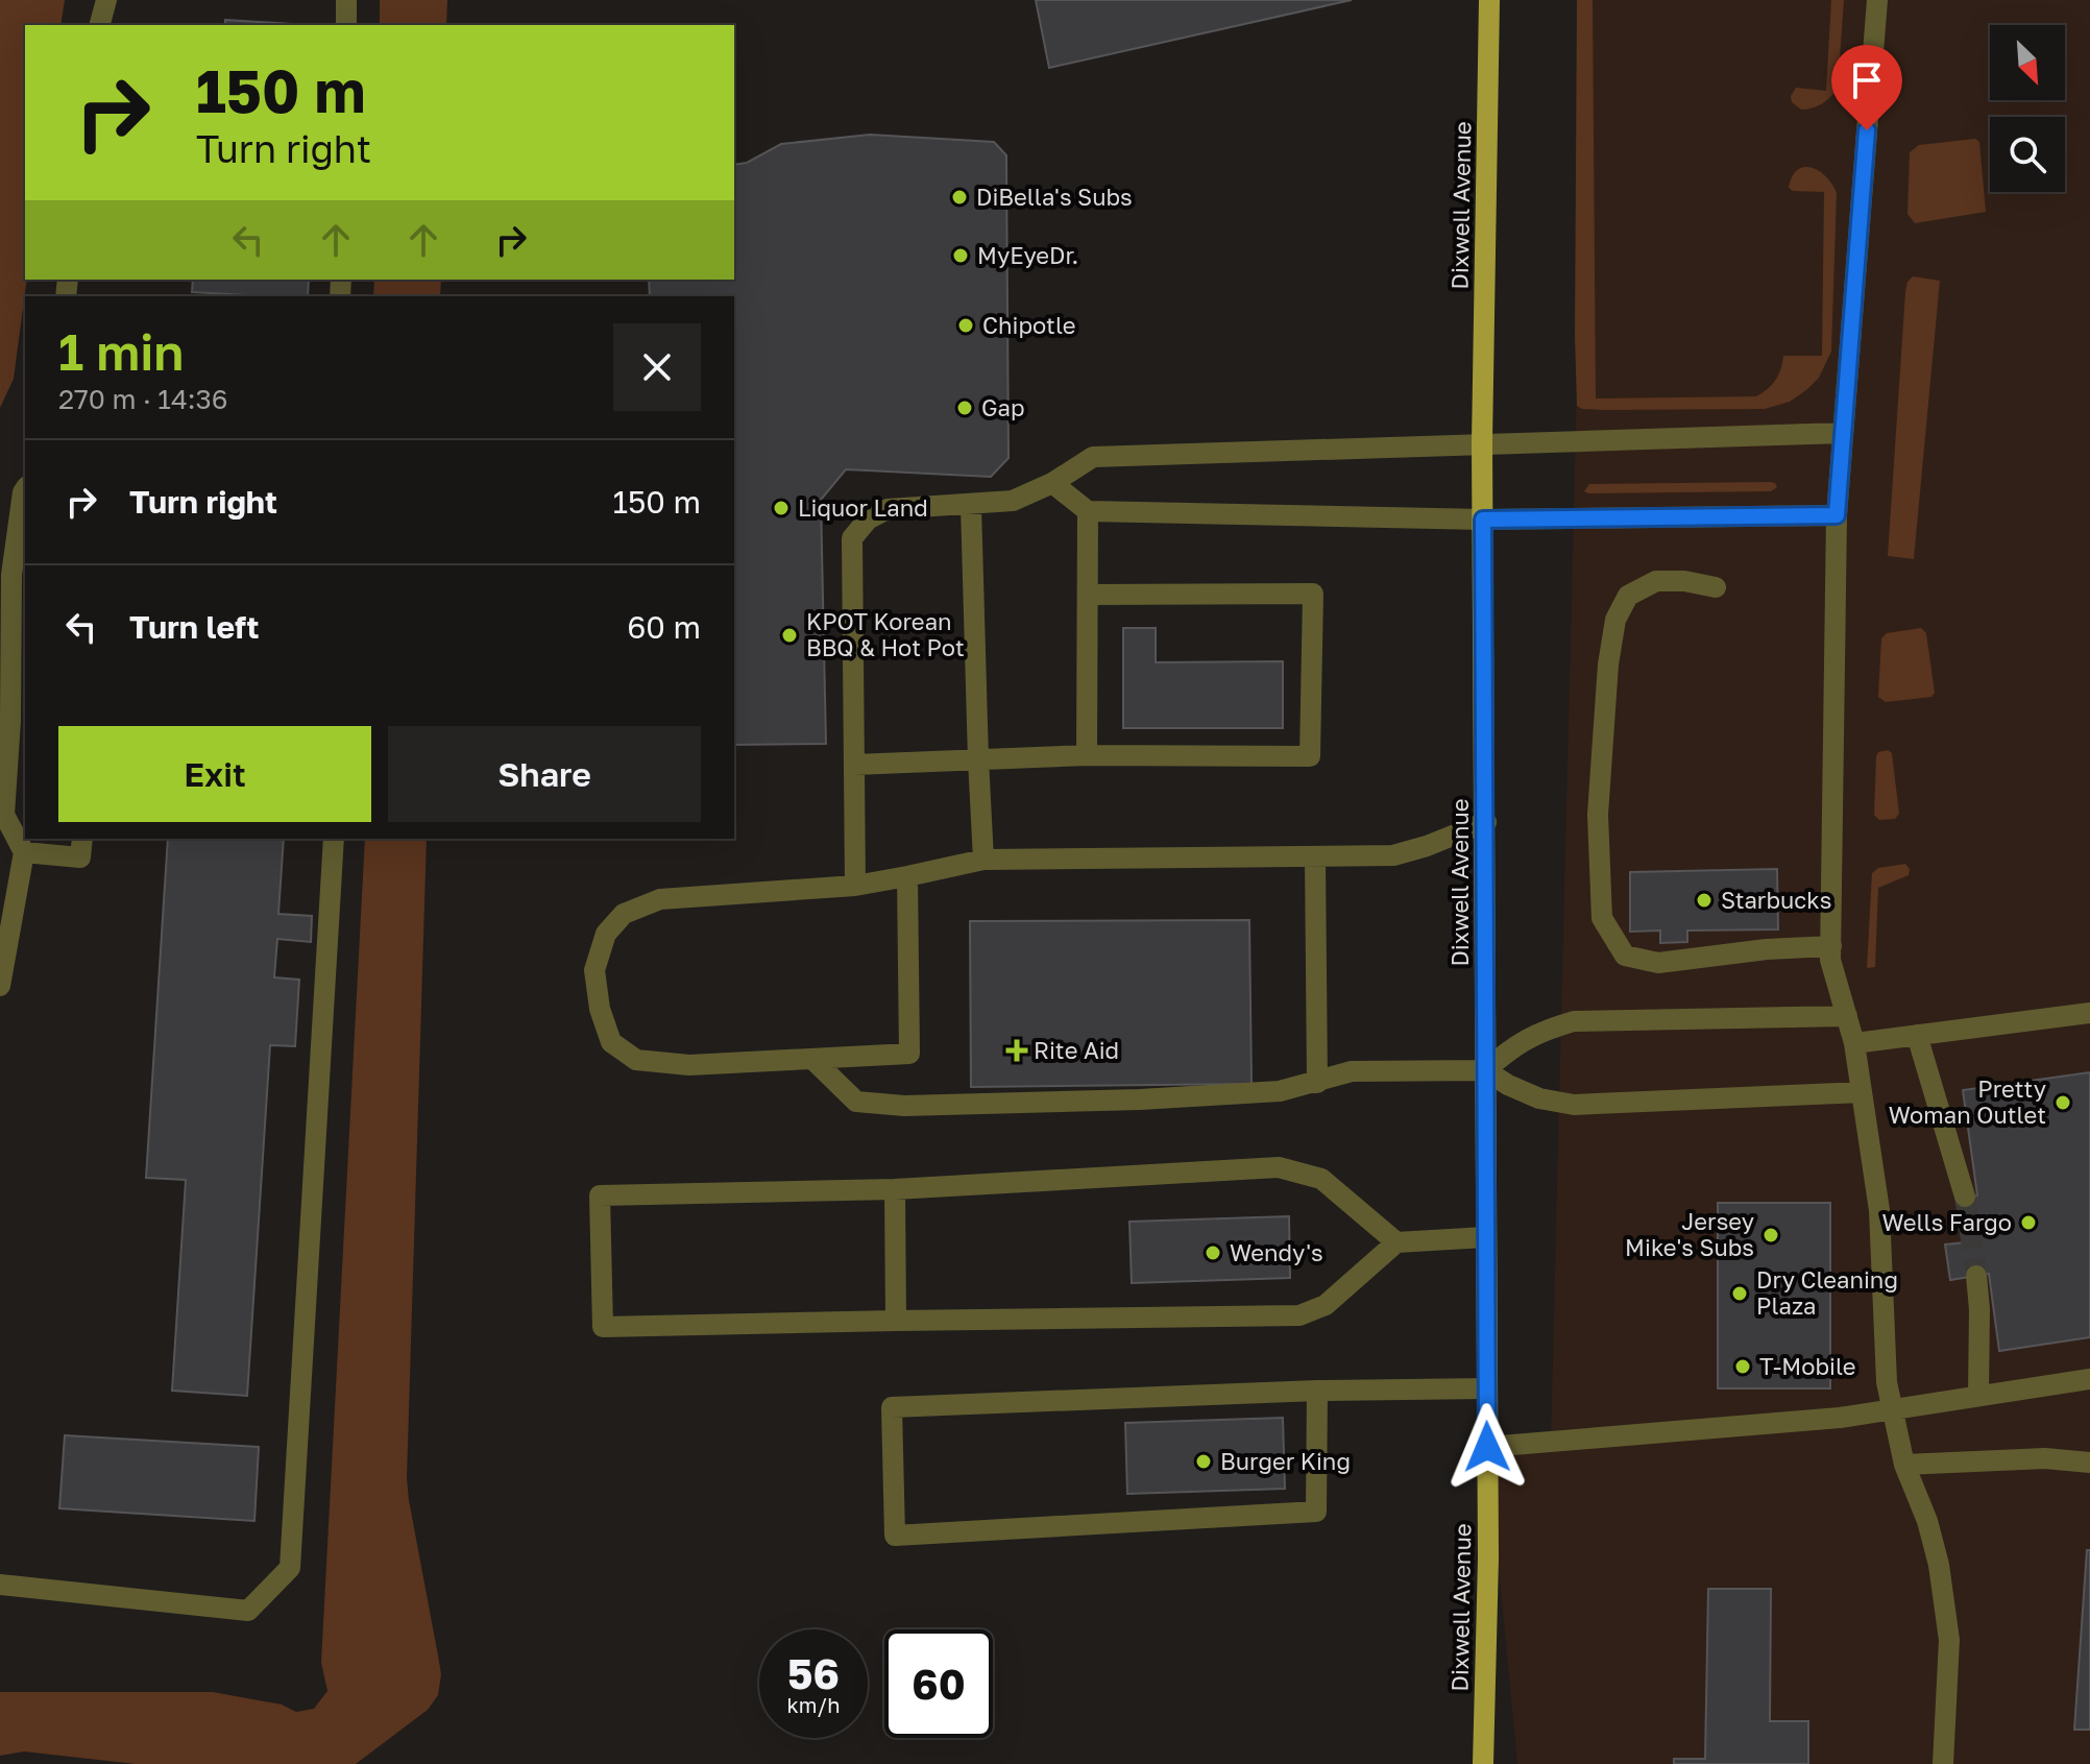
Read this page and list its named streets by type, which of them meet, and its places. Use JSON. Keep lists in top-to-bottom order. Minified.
{"streets":{"main road":["Dixwell Avenue"]},"places":{"other":["DiBella's Subs","MyEyeDr.","Chipotle","Gap","Liquor Land","KPOT Korean BBQ & Hot Pot","Starbucks","Pretty Woman Outlet","Wells Fargo","Jersey Mike's Subs","Wendy's","Dry Cleaning Plaza","T-Mobile","Burger King"],"health":["Rite Aid"]},"north":"bottom right","page":{"turn":["150 m","Turn right"],"heading":["1 min","270 m · 14:36"],"list":[{"name":"Turn right","value":"150 m"},{"name":"Turn left","value":"60 m"}],"buttons":["Exit","Share"],"speed":"56 km/h","limit":"60"}}
